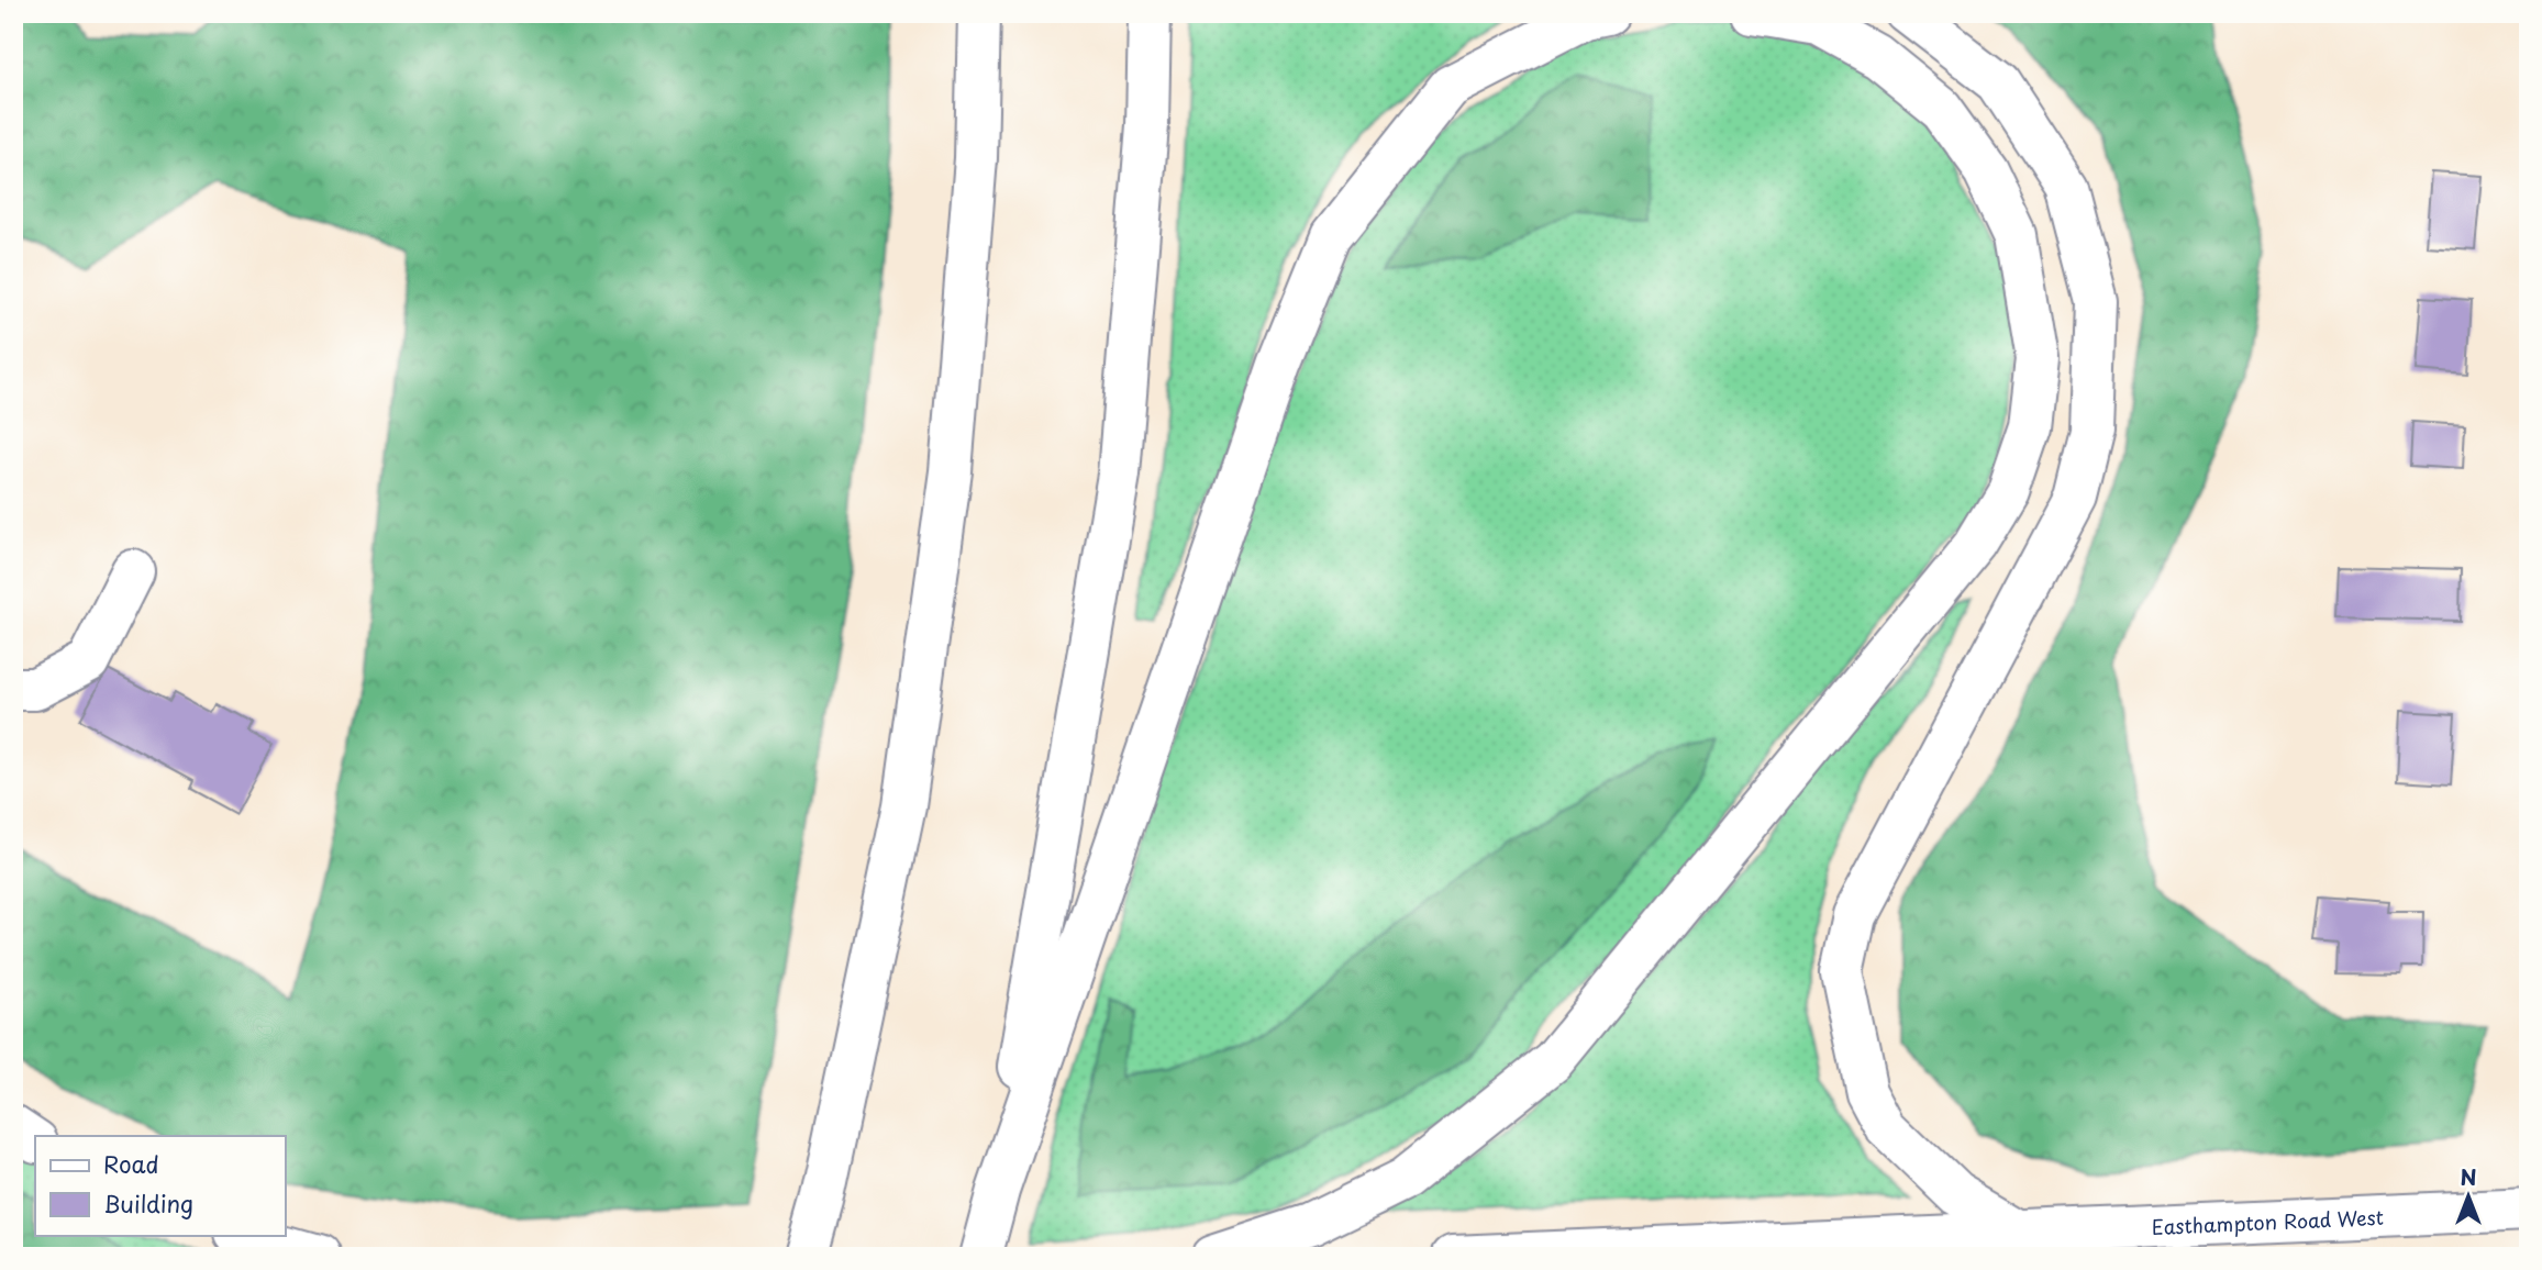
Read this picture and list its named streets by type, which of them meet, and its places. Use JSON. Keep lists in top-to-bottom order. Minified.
{"streets":{"main road":["Easthampton Road West"]},"legend":["Road","Building"],"north":"top"}
